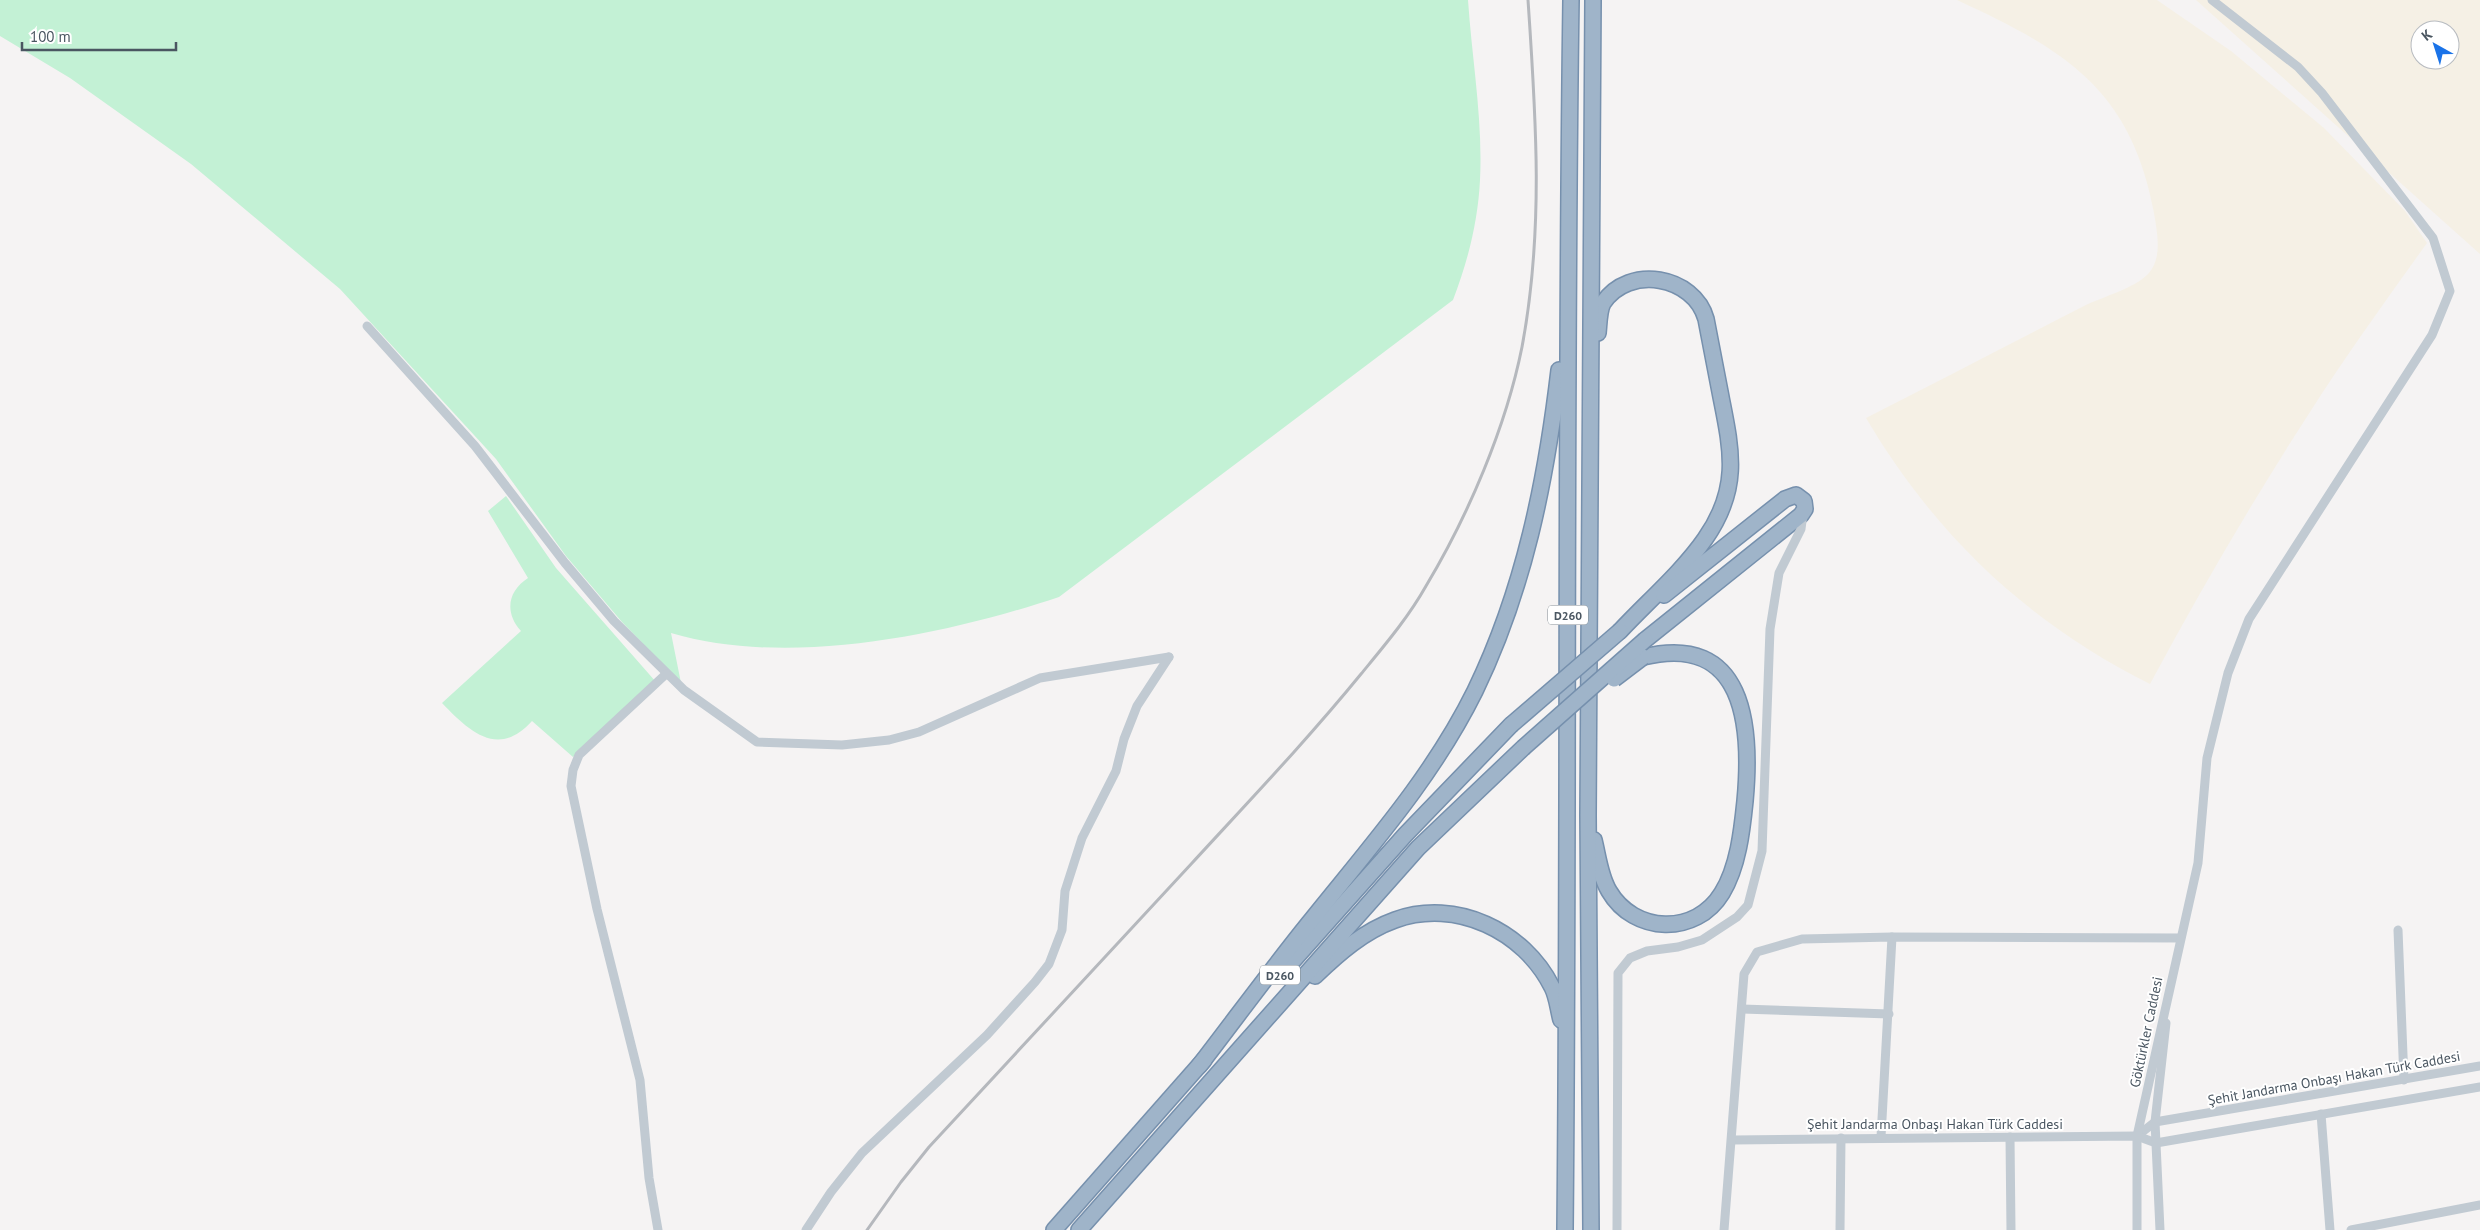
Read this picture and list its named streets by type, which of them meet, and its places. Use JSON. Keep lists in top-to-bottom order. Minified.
{"streets":{"highway":["D260"],"street":["Göktürkler Caddesi","Şehit Jandarma Onbaşı Hakan Türk Caddesi"]},"crossings":[["Göktürkler Caddesi","Şehit Jandarma Onbaşı Hakan Türk Caddesi"]],"scale_bar":"100 m","north":"top left"}
